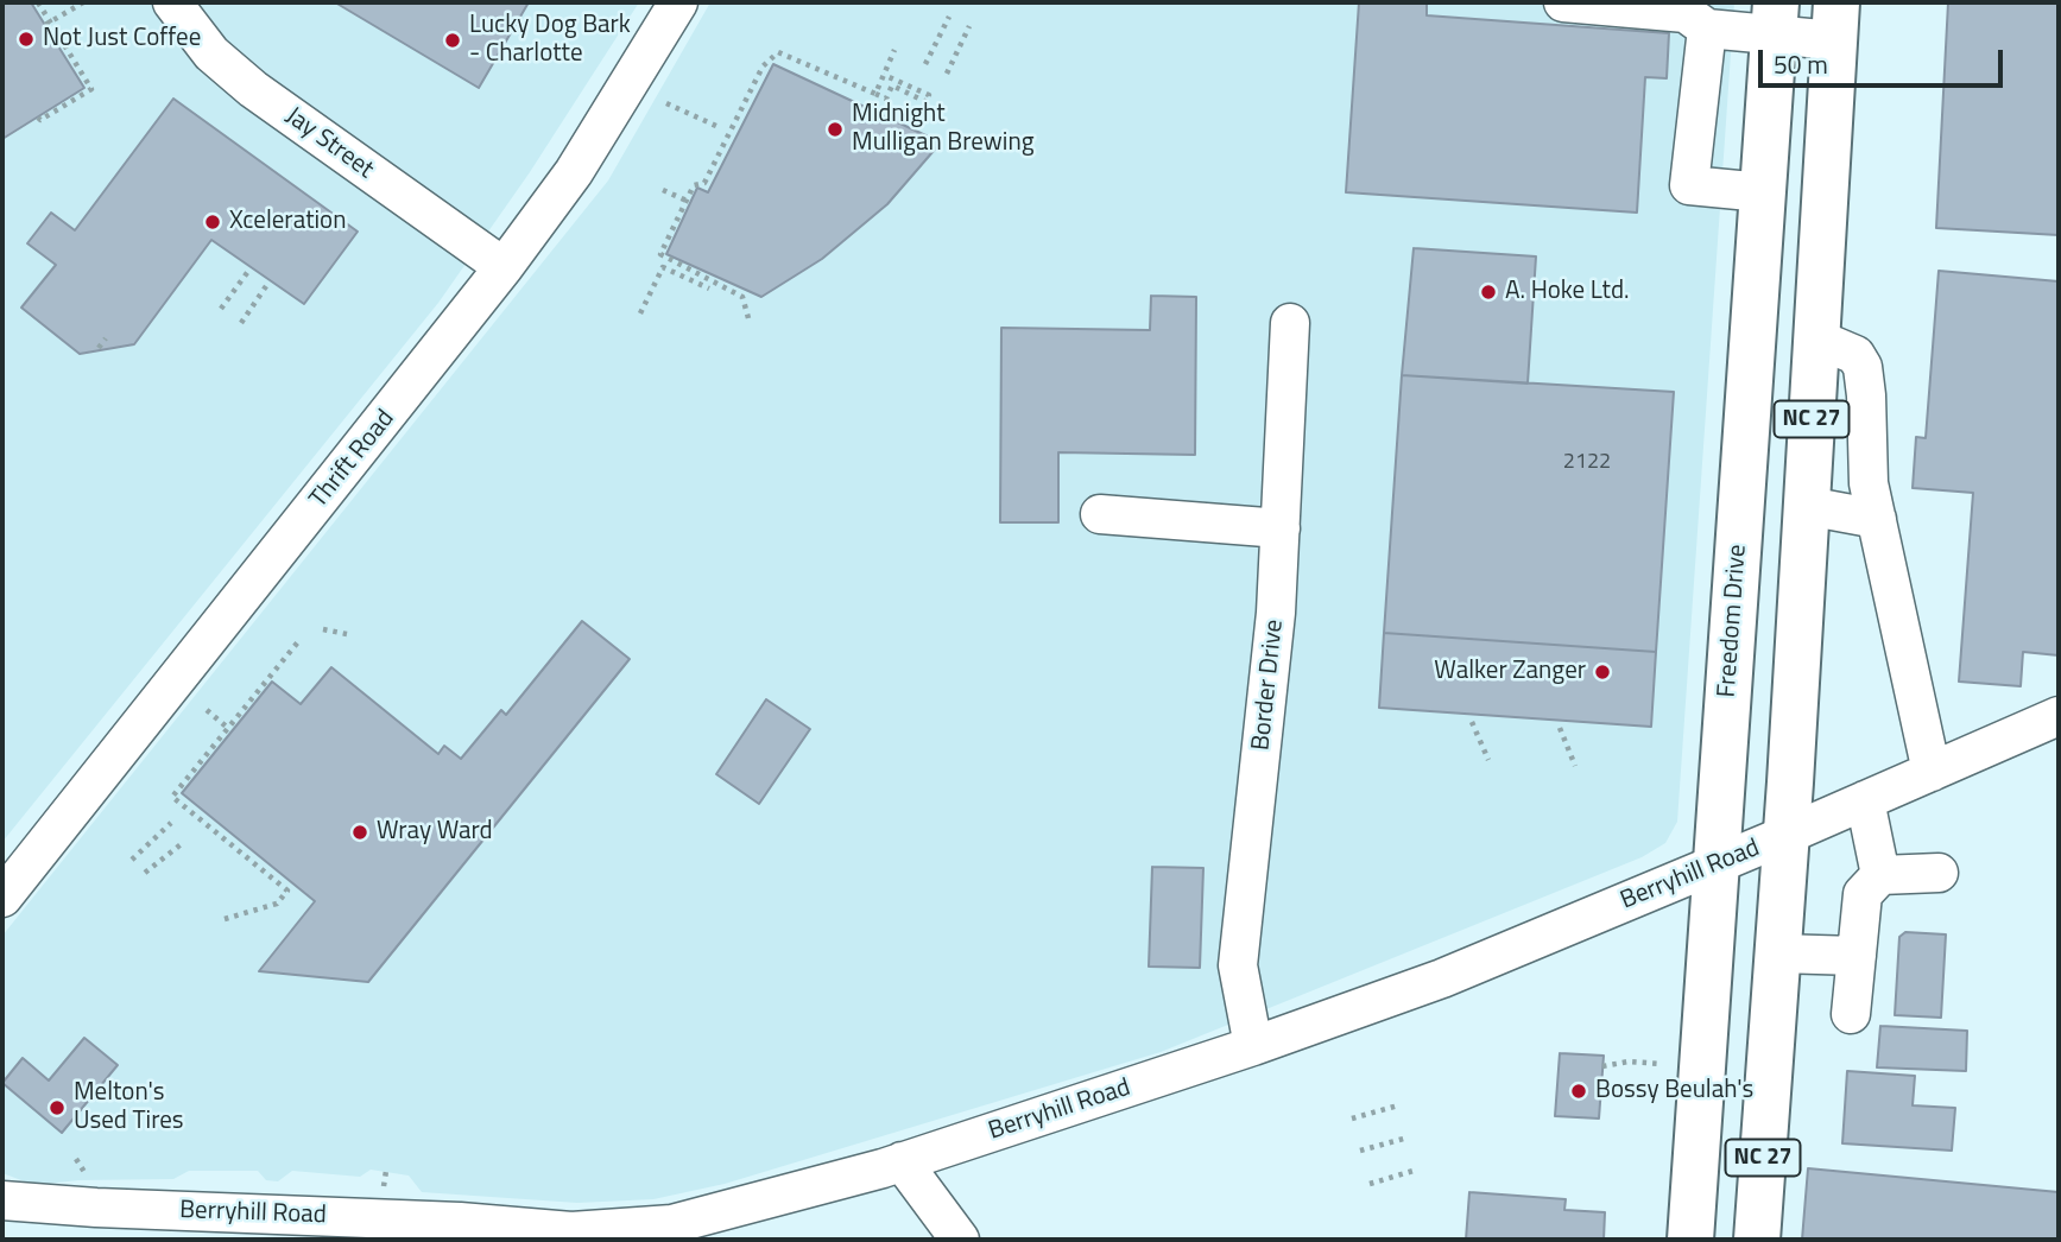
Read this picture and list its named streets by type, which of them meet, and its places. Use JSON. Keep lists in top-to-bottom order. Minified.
{"streets":{"main road":["NC 27","Freedom Drive"],"street":["Jay Street","Thrift Road","Border Drive","Berryhill Road"]},"crossings":[["Jay Street","Thrift Road"],["NC 27","Berryhill Road"],["Freedom Drive","Berryhill Road"],["Border Drive","Berryhill Road"]],"places":["Not Just Coffee","Lucky Dog Bark - Charlotte","Midnight Mulligan Brewing","Xceleration","A. Hoke Ltd.","Walker Zanger","Wray Ward","Bossy Beulah's","Melton's Used Tires"],"house_numbers":["2122"],"scale_bar":"50 m"}
